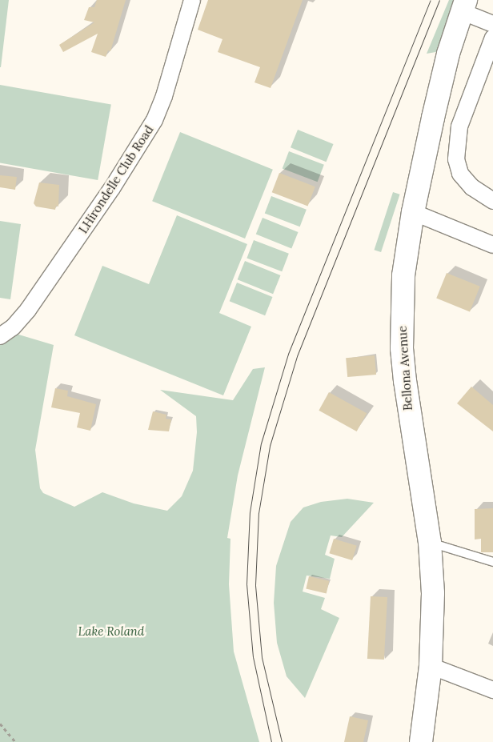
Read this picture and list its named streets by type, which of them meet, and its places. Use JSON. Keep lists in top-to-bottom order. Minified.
{"streets":{"main road":["Bellona Avenue"],"street":["LHirondelle Club Road"]},"parks":["Lake Roland"]}
